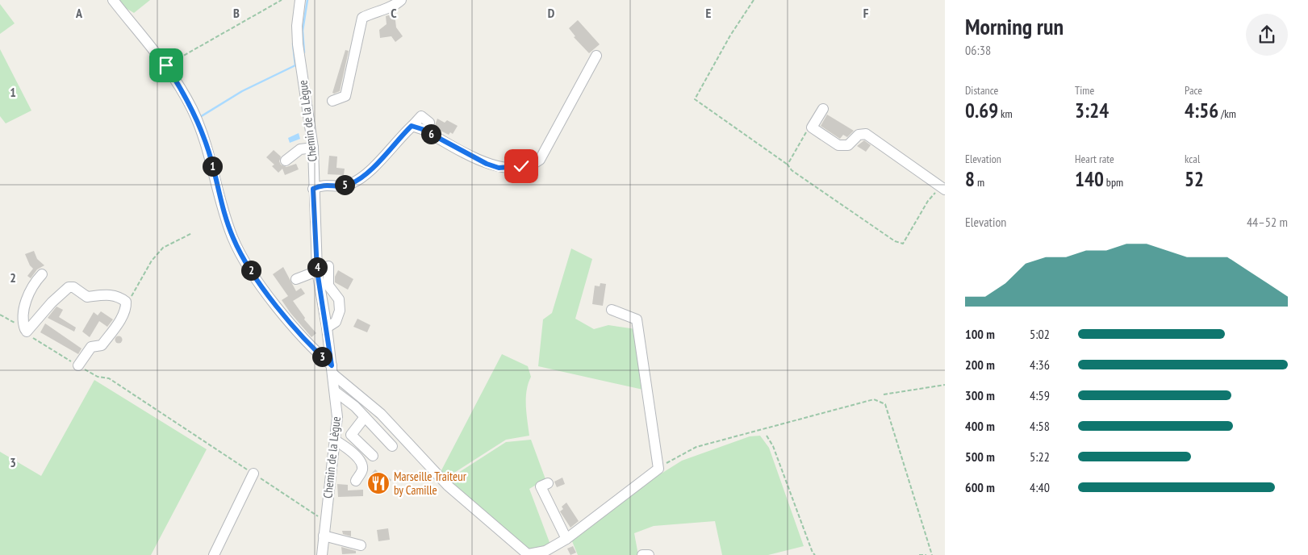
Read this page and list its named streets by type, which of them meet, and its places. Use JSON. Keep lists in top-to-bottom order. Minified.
{"streets":{"street":["Chemin de la Lègue"]},"places":{"restaurant":["Marseille Traiteur by Camille"]},"page":{"heading":["Morning run","06:38"],"stats":[["Distance","0.69 km"],["Time","3:24"],["Pace","4:56 /km"],["Elevation","8 m"],["Heart rate","140 bpm"],["kcal","52"]],"pins":["6","1","5","4","2","3"],"chart":["Elevation","44–52 m"],"list":[{"name":"100 m","note":"5:02"},{"name":"200 m","note":"4:36"},{"name":"300 m","note":"4:59"},{"name":"400 m","note":"4:58"},{"name":"500 m","note":"5:22"},{"name":"600 m","note":"4:40"}]},"grid":{"columns":["A","B","C","D","E","F"],"rows":["1","2","3"]}}
